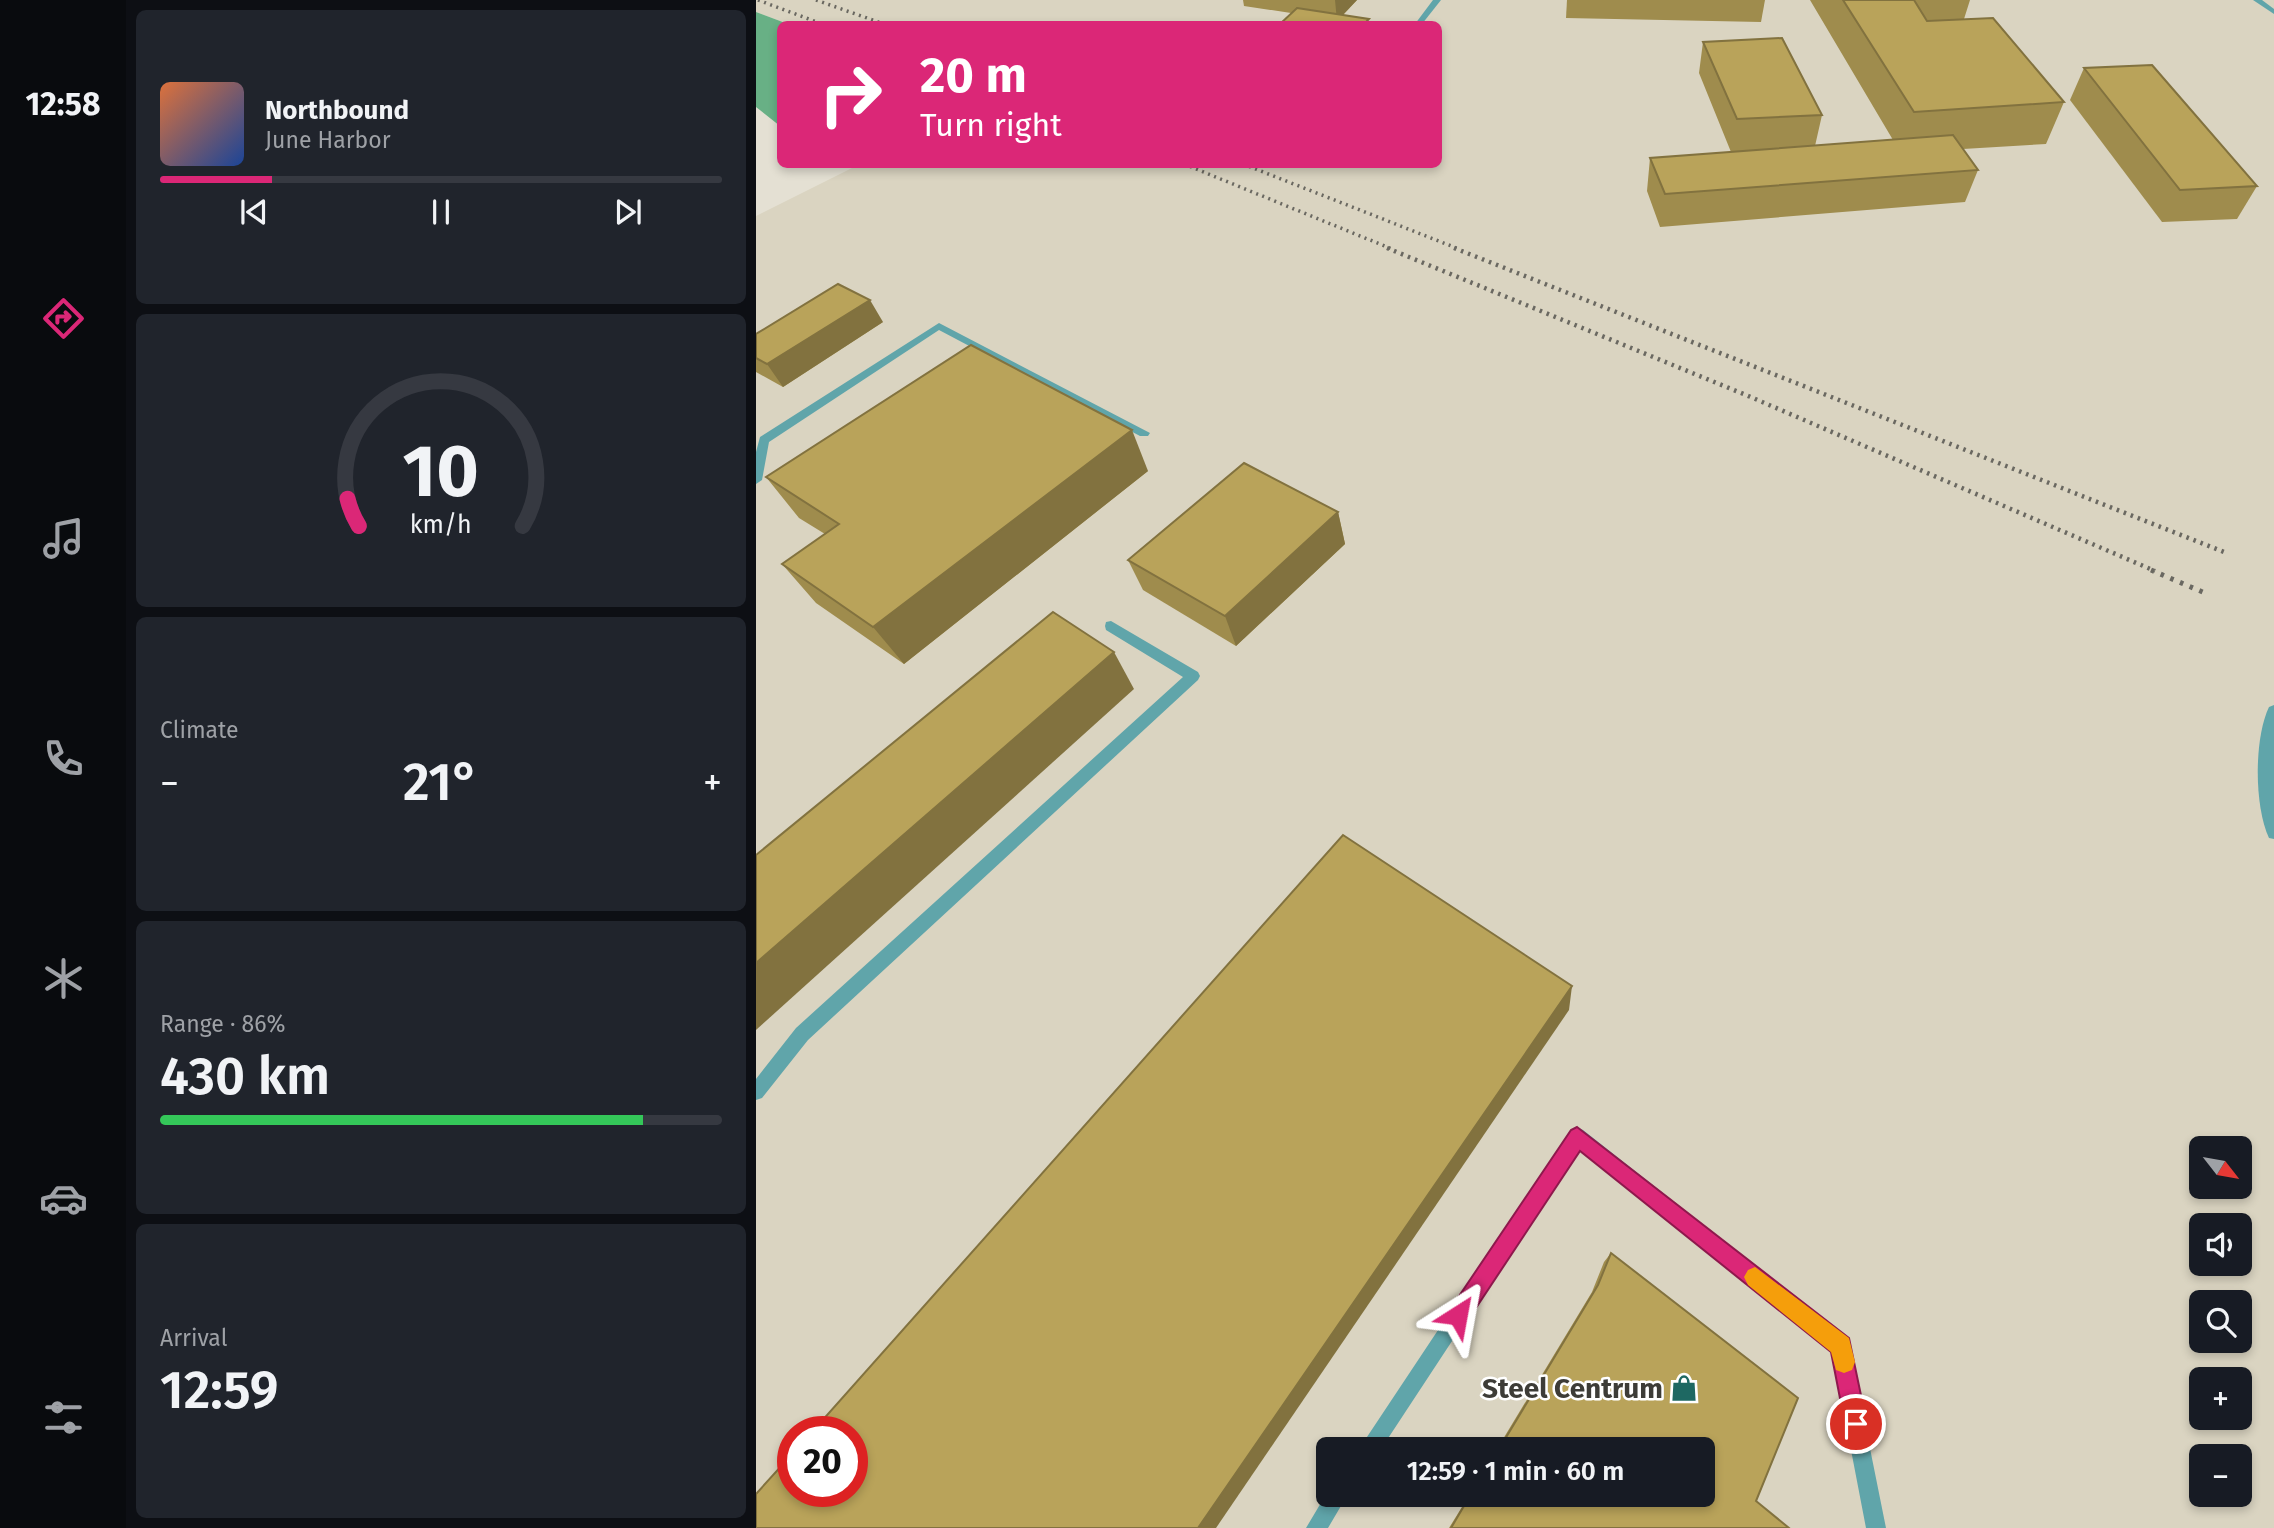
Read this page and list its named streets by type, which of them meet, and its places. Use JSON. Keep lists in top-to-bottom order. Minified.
{"places":{"shop":["Steel Centrum"]},"north":"bottom right","page":{"tabs":"12:58","turn":["20 m","Turn right"],"song":["Northbound","June Harbor"],"tile":["Climate",["Range · 86%","430 km"],["Arrival","12:59"]],"heat":["−","21°","+"],"map_buttons":["+","−"],"limit":"20","trip":"12:59 · 1 min · 60 m","gauge":["10","km/h"]}}
